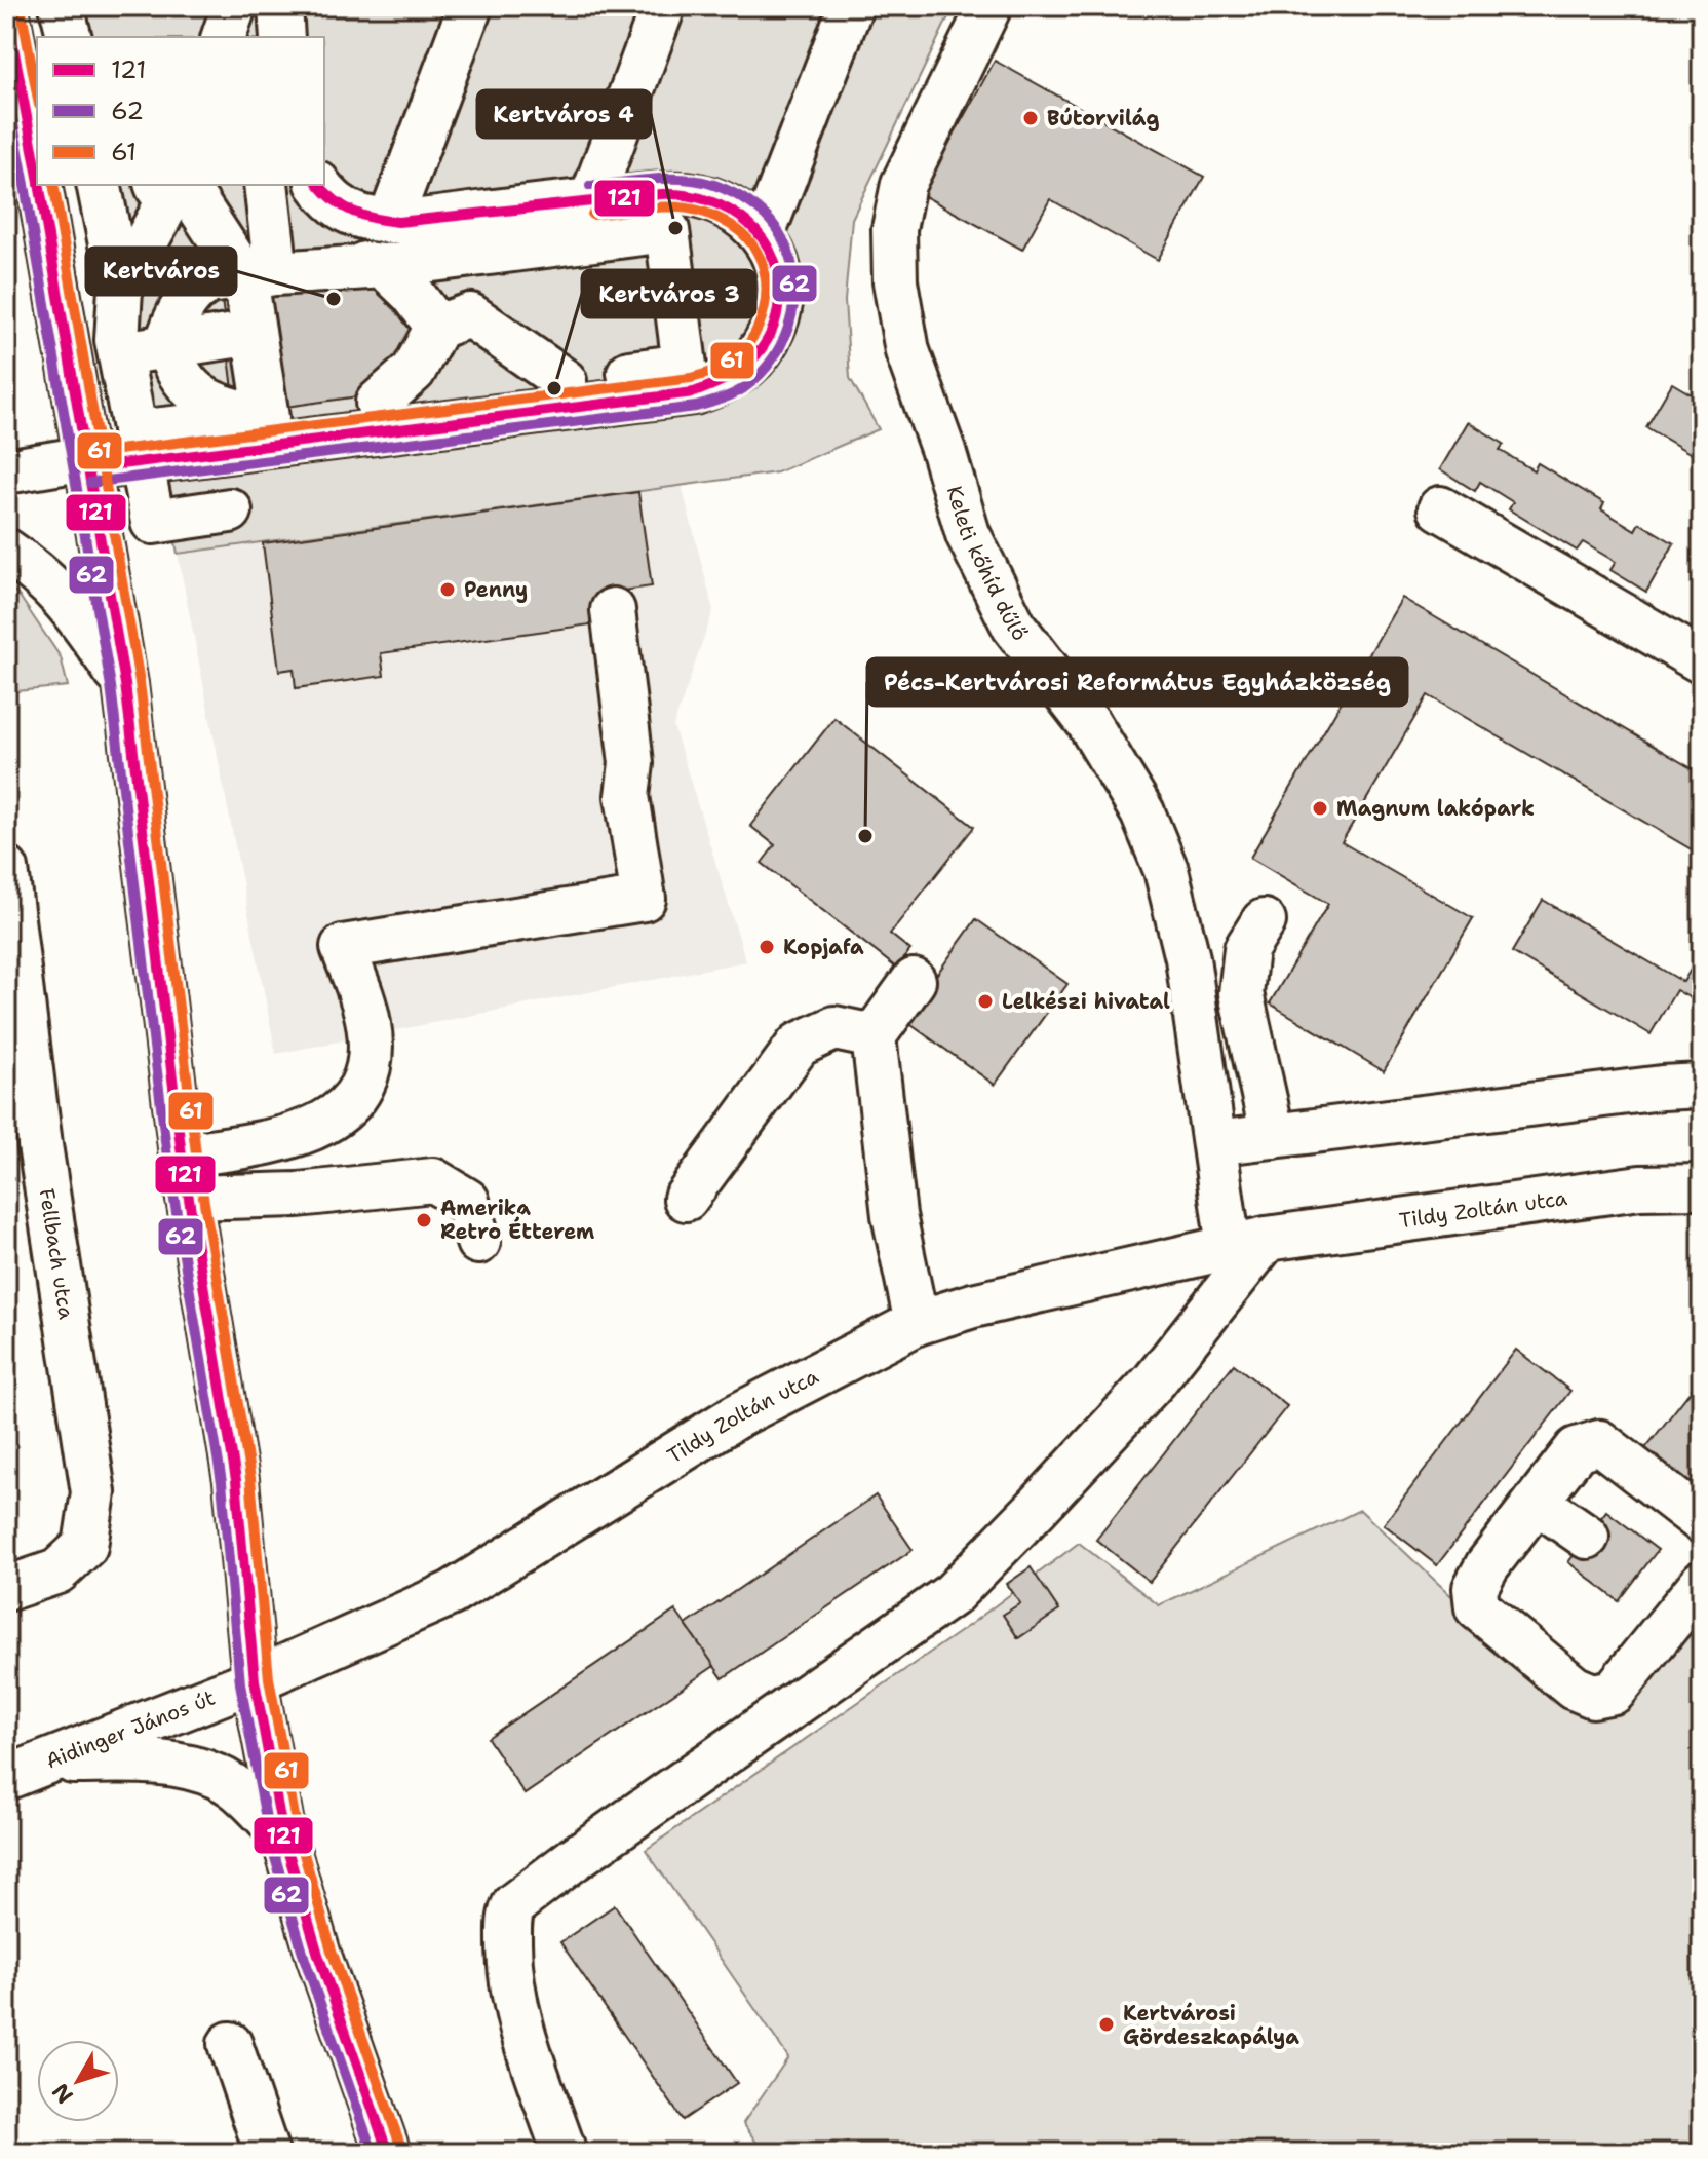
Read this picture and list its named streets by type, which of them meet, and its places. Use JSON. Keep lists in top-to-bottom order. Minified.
{"streets":{"street":["Keleti kőhíd dűlő","Tildy Zoltán utca","Fellbach utca","Aidinger János út"]},"crossings":[["Keleti kőhíd dűlő","Tildy Zoltán utca"],["Tildy Zoltán utca","Aidinger János út"]],"places":["Bútorvilág","Kertváros 4","Kertváros","Kertváros 3","Penny","Magnum lakópark","Pécs-Kertvárosi Református Egyházközség","Kopjafa","Lelkészi hivatal","Amerika Retro Étterem","Kertvárosi Gördeszkapálya"],"lines":["transit line 61","transit line 121","transit line 62"],"legend":["121","62","61"],"north":"bottom left"}
